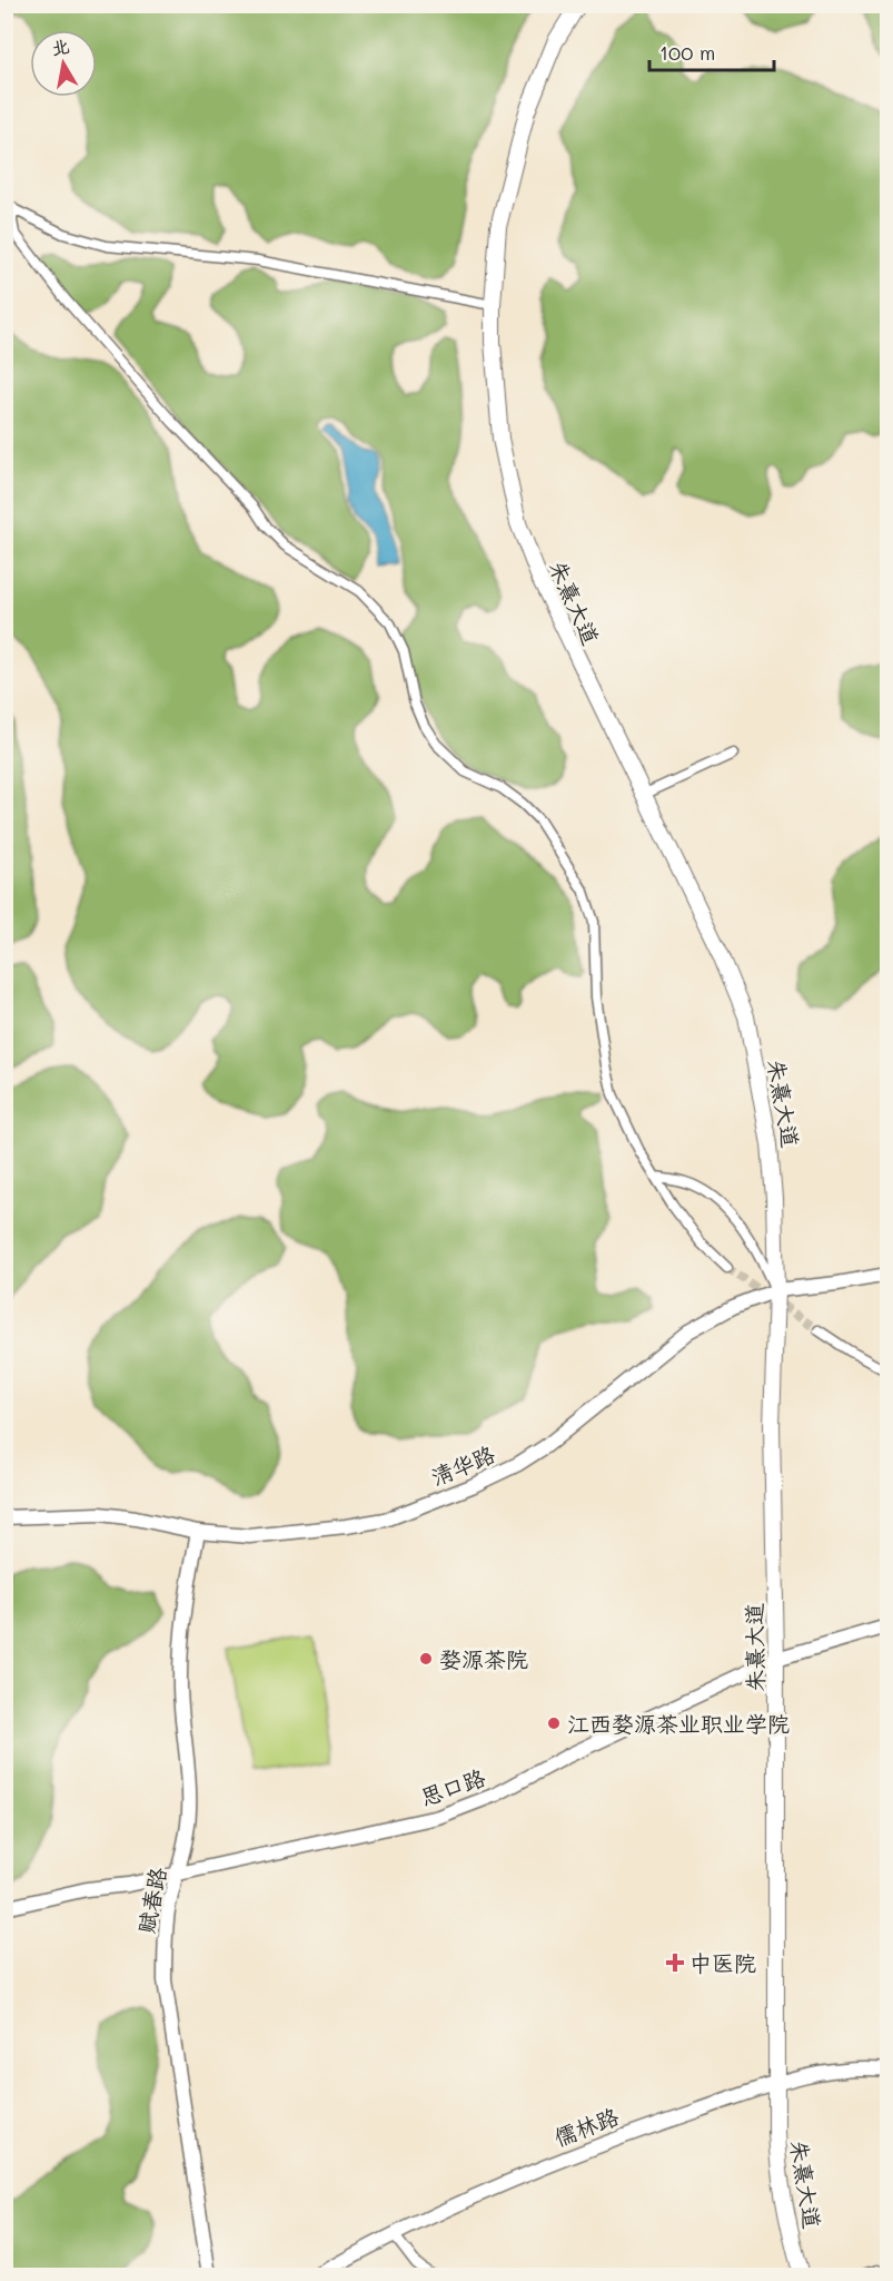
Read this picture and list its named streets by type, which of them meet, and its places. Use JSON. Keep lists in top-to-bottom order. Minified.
{"streets":{"main road":["朱熹大道"],"street":["清华路","思口路","赋春路","儒林路"]},"crossings":[["朱熹大道","清华路"],["朱熹大道","思口路"],["朱熹大道","儒林路"],["清华路","赋春路"],["思口路","赋春路"]],"places":{"other":["婺源茶院","江西婺源茶业职业学院"],"health":["中医院"]},"scale_bar":"100 m","north":"top"}
